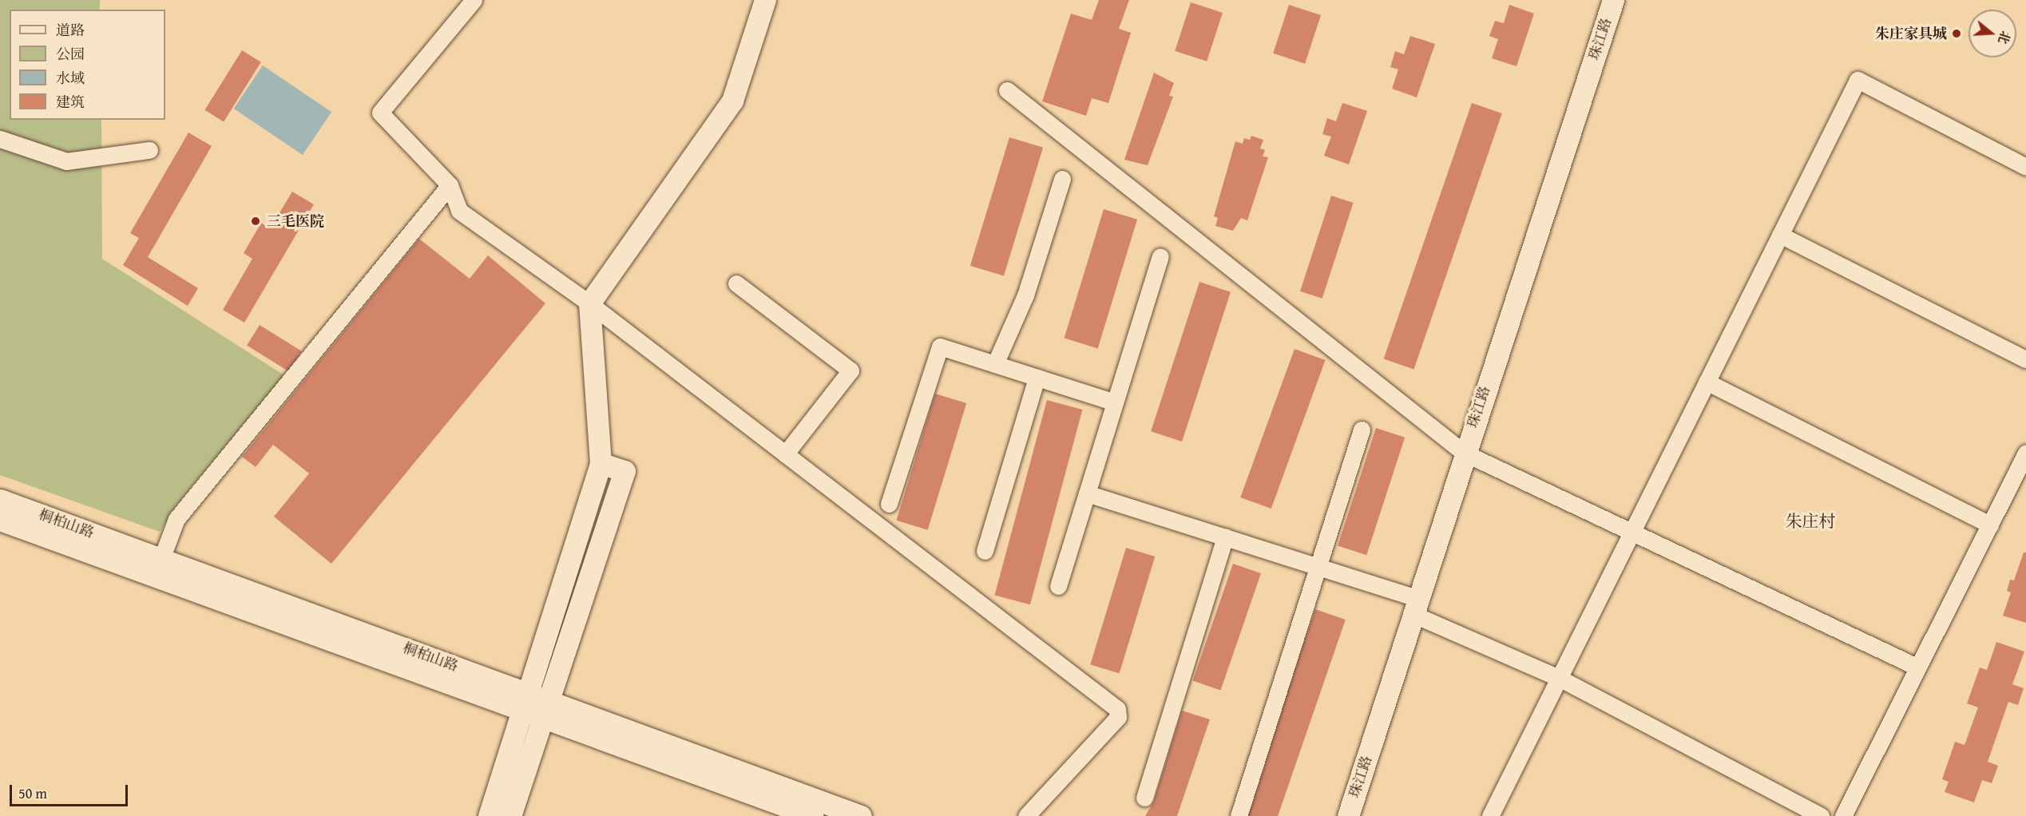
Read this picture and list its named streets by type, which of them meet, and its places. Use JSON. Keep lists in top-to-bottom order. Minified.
{"streets":{"street":["珠江路","桐柏山路"]},"districts":["朱庄村"],"places":["朱庄家具城","三毛医院"],"legend":["道路","公园","水域","建筑"],"scale_bar":"50 m","north":"right"}
